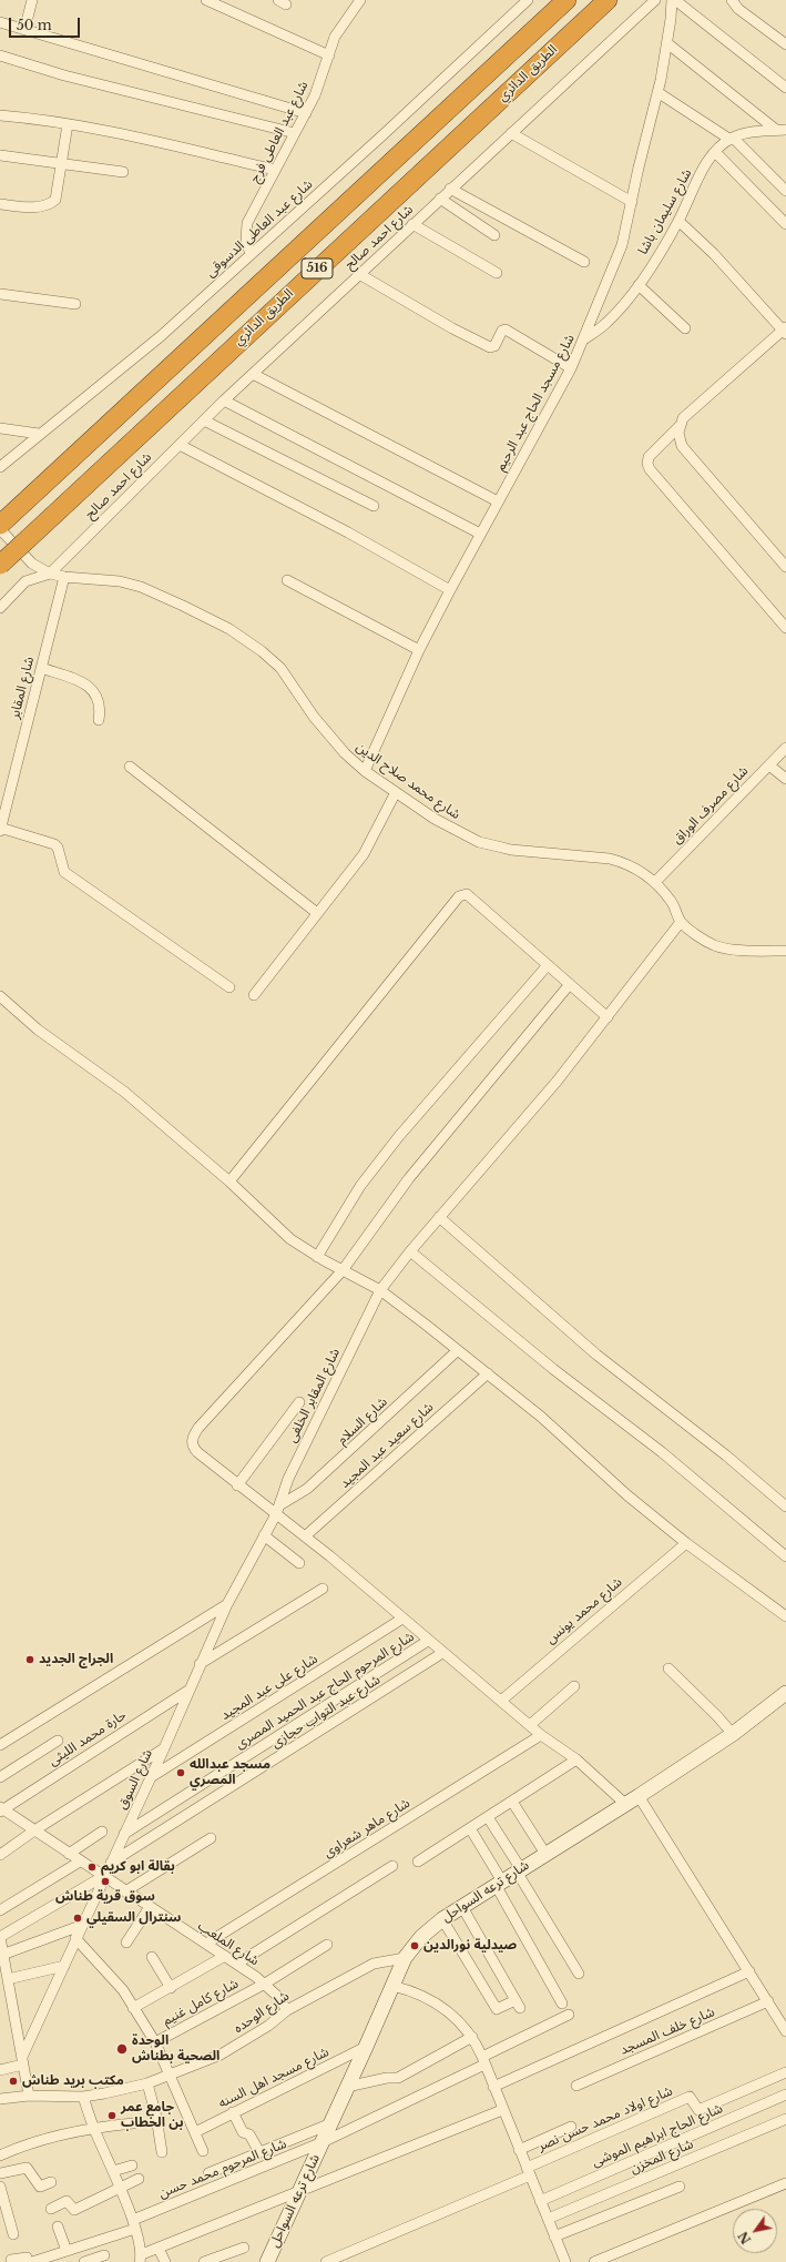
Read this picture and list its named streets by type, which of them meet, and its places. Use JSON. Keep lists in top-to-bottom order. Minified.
{"streets":{"highway":["الطريق الدائري","516"],"main road":["شارع ترعه السواحل"],"street":["شارع عبد العاطى فرج","شارع سليمان باشا","شارع عبد العاطى الدسوقى","شارع احمد صالح","شارع مسجد الحاج عبد الرحيم","شارع المقابر","شارع محمد صلاح الدين","شارع مصرف الوراق","شارع المقابر الخلفى","شارع السلام","شارع سعيد عبد المجيد","شارع محمد يونس","شارع على عبد المجيد","شارع المرحوم الحاج عبد الحميد المصرى","شارع عبد التواب حجازى","حارة محمد الليثى","شارع السوق","شارع ماهر شعراوى","شارع الملعب","شارع كامل غنيم","شارع الوحده","شارع خلف المسجد","شارع مسجد اهل السنه","شارع اولاد محمد حسن نصر","شارع الحاج ابراهيم الموشى","شارع المخزن","شارع المرحوم محمد حسن"]},"crossings":[["شارع عبد العاطى فرج","شارع عبد العاطى الدسوقى"],["شارع سليمان باشا","شارع مسجد الحاج عبد الرحيم"],["شارع احمد صالح","شارع محمد صلاح الدين"],["شارع مسجد الحاج عبد الرحيم","شارع محمد صلاح الدين"],["شارع المقابر","شارع محمد صلاح الدين"],["شارع محمد صلاح الدين","شارع مصرف الوراق"],["شارع محمد صلاح الدين","شارع المقابر الخلفى"],["شارع المقابر الخلفى","شارع السلام"],["شارع المقابر الخلفى","شارع السوق"],["شارع السلام","شارع السوق"],["شارع على عبد المجيد","شارع السوق"],["شارع المرحوم الحاج عبد الحميد المصرى","شارع السوق"],["شارع عبد التواب حجازى","شارع السوق"],["حارة محمد الليثى","شارع السوق"],["شارع السوق","شارع الملعب"],["شارع ماهر شعراوى","شارع الملعب"],["شارع ترعه السواحل","شارع الوحده"],["شارع ترعه السواحل","شارع مسجد اهل السنه"],["شارع ترعه السواحل","شارع المرحوم محمد حسن"],["شارع الملعب","شارع كامل غنيم"],["شارع الملعب","شارع الوحده"]],"places":["الجراج الجديد","مسجد عبدالله المصري","بقالة ابو كريم","سوق قرية طناش","سنترال السقيلي","صيدلية نورالدين","الوحدة الصحية بطناش","مكتب بريد طناش","جامع عمر بن الخطاب"],"scale_bar":"50 m","north":"bottom left"}
